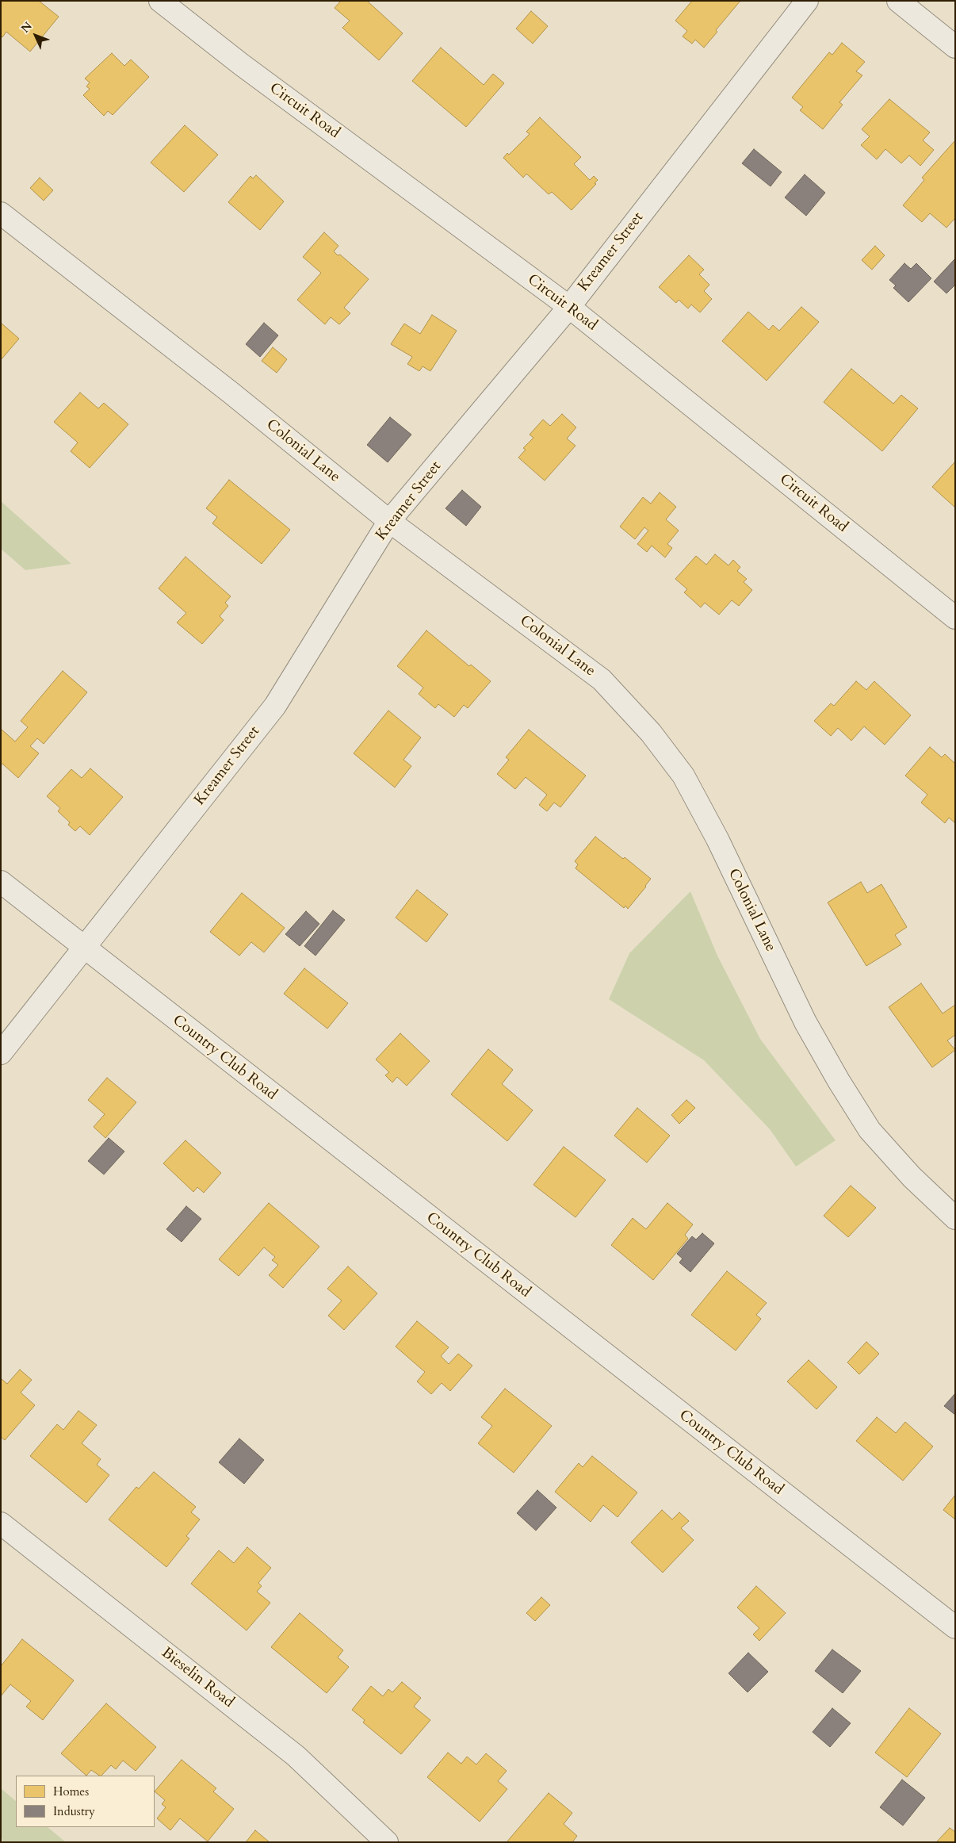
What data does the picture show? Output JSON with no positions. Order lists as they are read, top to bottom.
{
  "streets": {
    "street": [
      "Circuit Road",
      "Kreamer Street",
      "Colonial Lane",
      "Country Club Road",
      "Bieselin Road"
    ]
  },
  "crossings": [
    ["Circuit Road", "Kreamer Street"],
    ["Kreamer Street", "Colonial Lane"],
    ["Kreamer Street", "Country Club Road"]
  ],
  "legend": ["Homes", "Industry"],
  "north": "top left"
}
